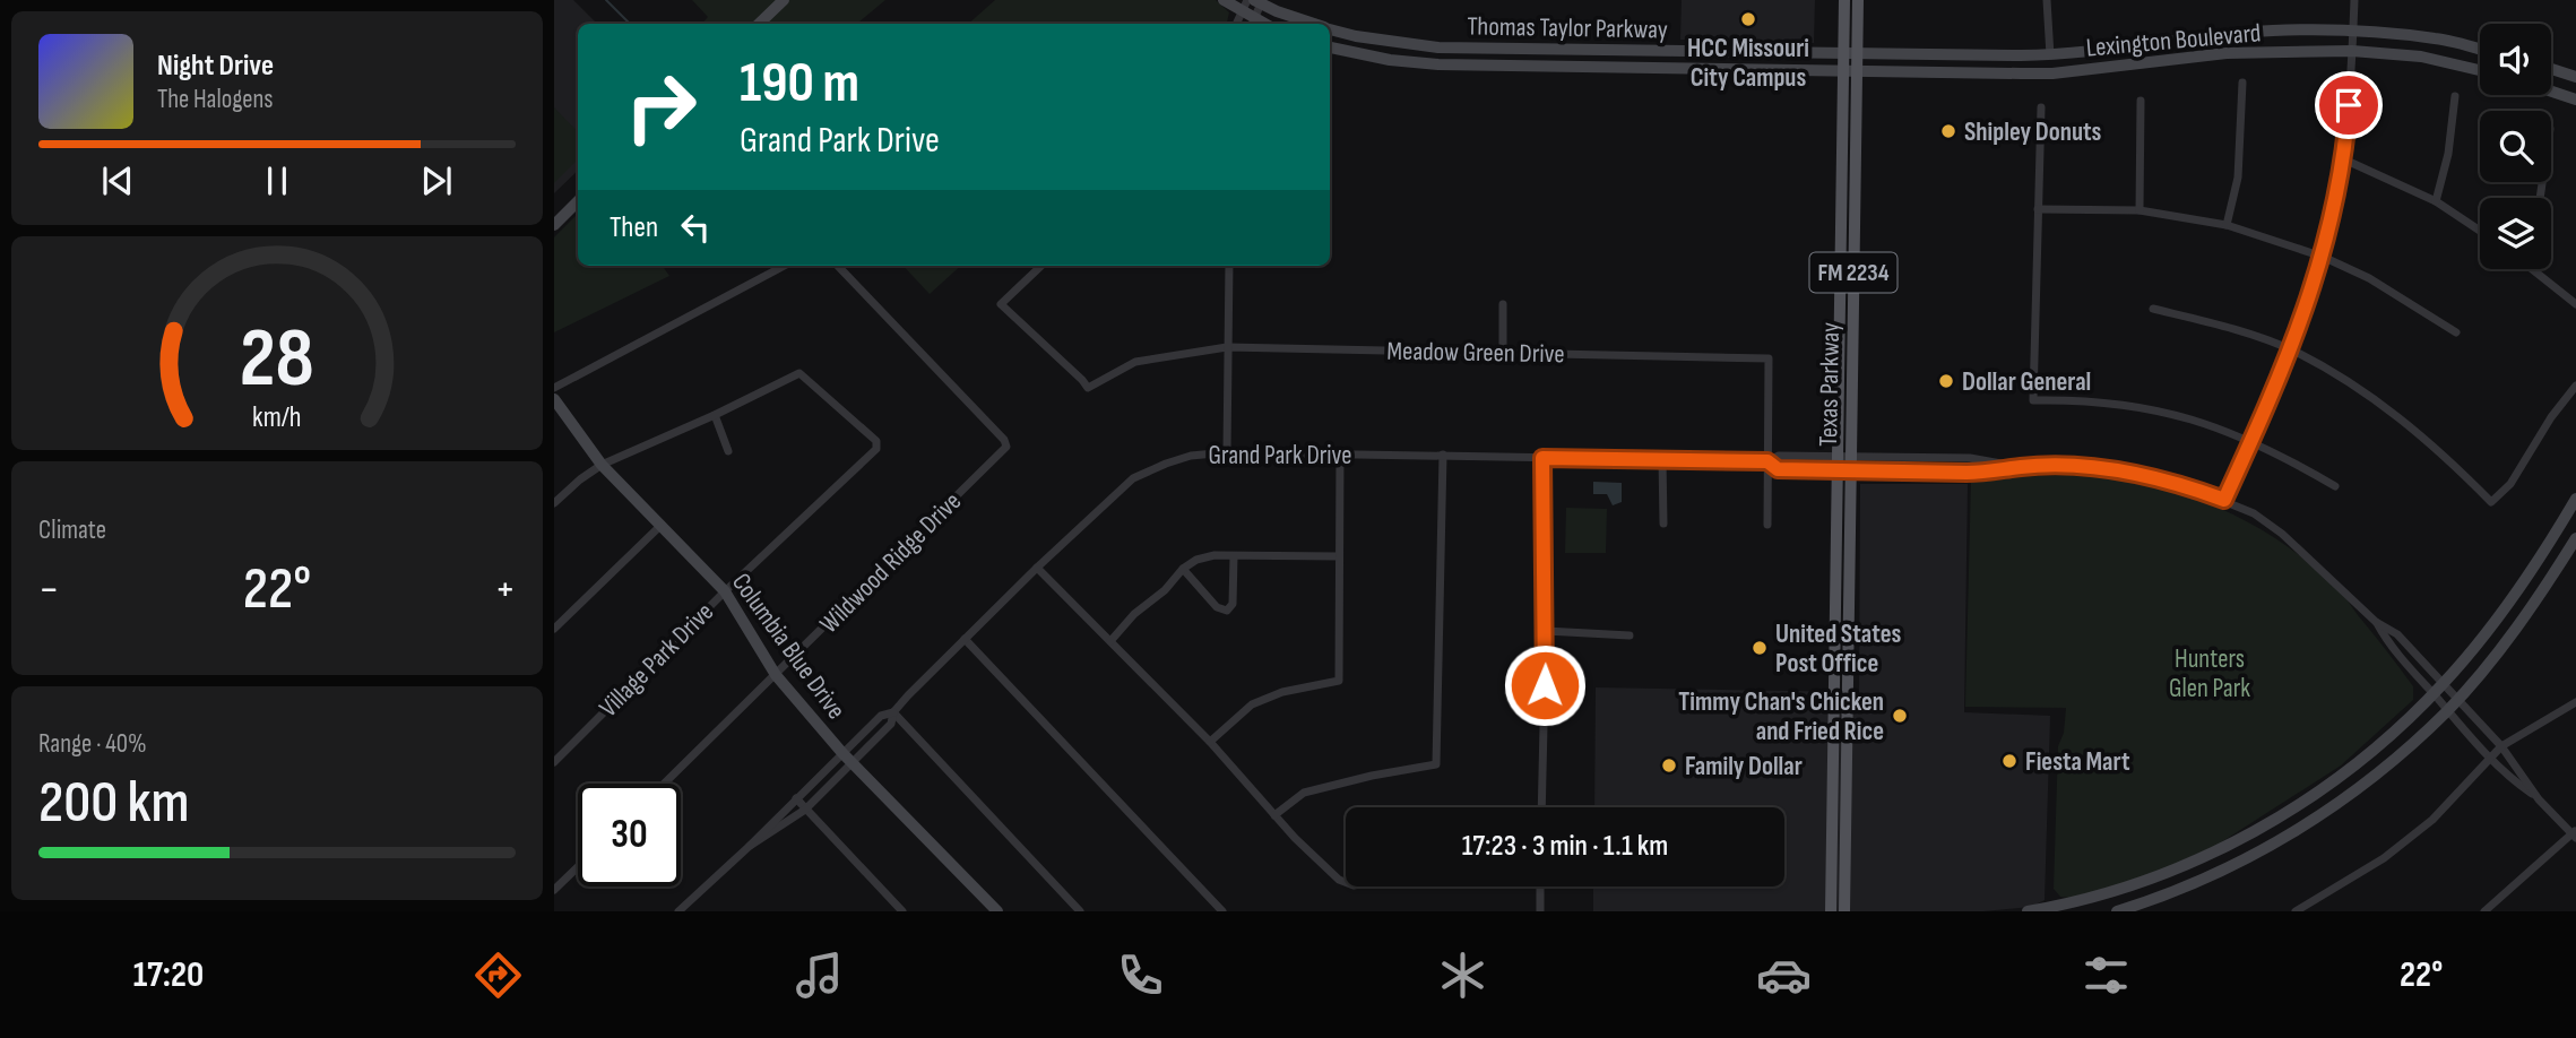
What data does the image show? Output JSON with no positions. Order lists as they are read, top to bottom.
{
  "streets": {
    "main road": ["FM 2234", "Texas Parkway"],
    "street": [
      "Thomas Taylor Parkway",
      "Lexington Boulevard",
      "Meadow Green Drive",
      "Grand Park Drive",
      "Wildwood Ridge Drive",
      "Columbia Blue Drive",
      "Village Park Drive"
    ]
  },
  "crossings": [
    ["Thomas Taylor Parkway", "Lexington Boulevard"],
    ["Thomas Taylor Parkway", "Texas Parkway"],
    ["Lexington Boulevard", "Texas Parkway"],
    ["Meadow Green Drive", "Grand Park Drive"],
    ["Texas Parkway", "Grand Park Drive"],
    ["Grand Park Drive", "Columbia Blue Drive"],
    ["Wildwood Ridge Drive", "Columbia Blue Drive"],
    ["Columbia Blue Drive", "Village Park Drive"]
  ],
  "parks": ["Hunters Glen Park"],
  "places": [
    "HCC Missouri City Campus",
    "Shipley Donuts",
    "Dollar General",
    "United States Post Office",
    "Timmy Chan's Chicken and Fried Rice",
    "Fiesta Mart",
    "Family Dollar"
  ],
  "page": {
    "turn": ["190 m", "Grand Park Drive"],
    "song": ["Night Drive", "The Halogens"],
    "then": "Then",
    "tile": [
      "Climate",
      ["Range · 40%", "200 km"]
    ],
    "heat": ["−", "22°", "+"],
    "limit": "30",
    "trip": "17:23 · 3 min · 1.1 km",
    "tabs": ["17:20", "22°"],
    "gauge": ["28", "km/h"]
  }
}
